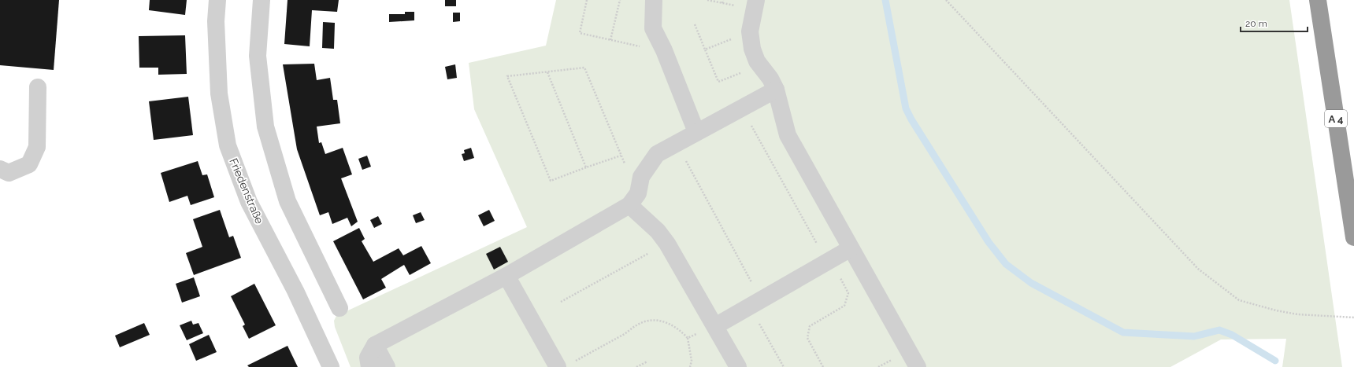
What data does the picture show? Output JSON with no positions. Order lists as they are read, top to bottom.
{
  "streets": {
    "highway": ["A 4"],
    "street": ["Friedenstraße"]
  },
  "scale_bar": "20 m"
}
